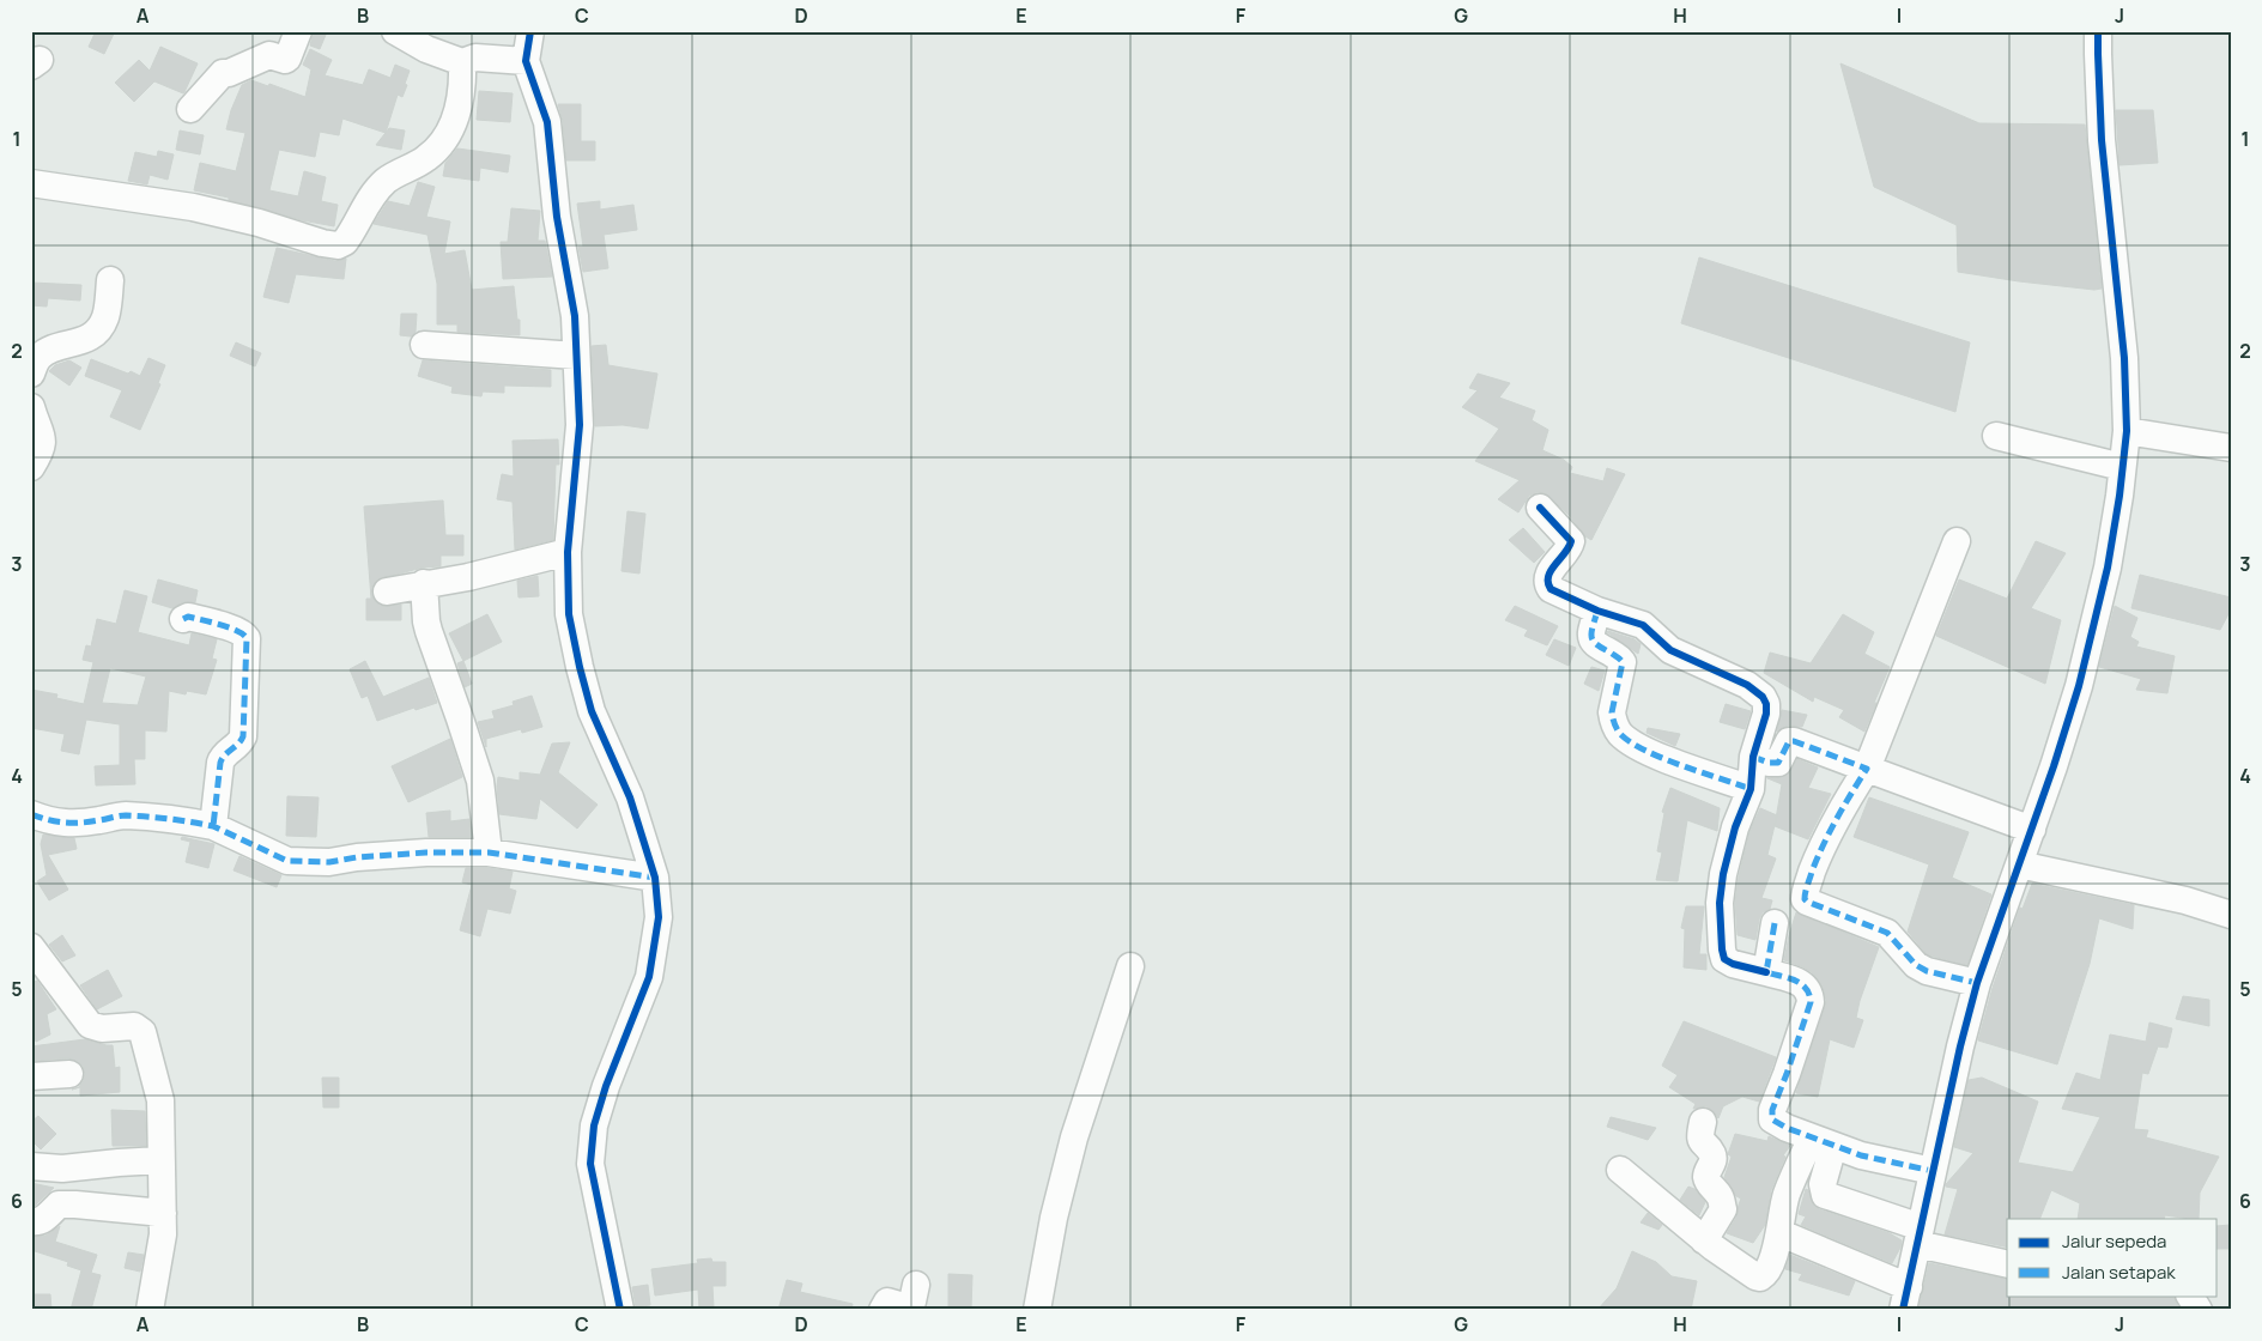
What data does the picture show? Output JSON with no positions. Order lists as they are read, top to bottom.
{
  "legend": ["Jalur sepeda", "Jalan setapak"],
  "grid": {
    "columns": [
      "A",
      "B",
      "C",
      "D",
      "E",
      "F",
      "G",
      "H",
      "I",
      "J"
    ],
    "rows": [
      "1",
      "2",
      "3",
      "4",
      "5",
      "6"
    ]
  }
}
